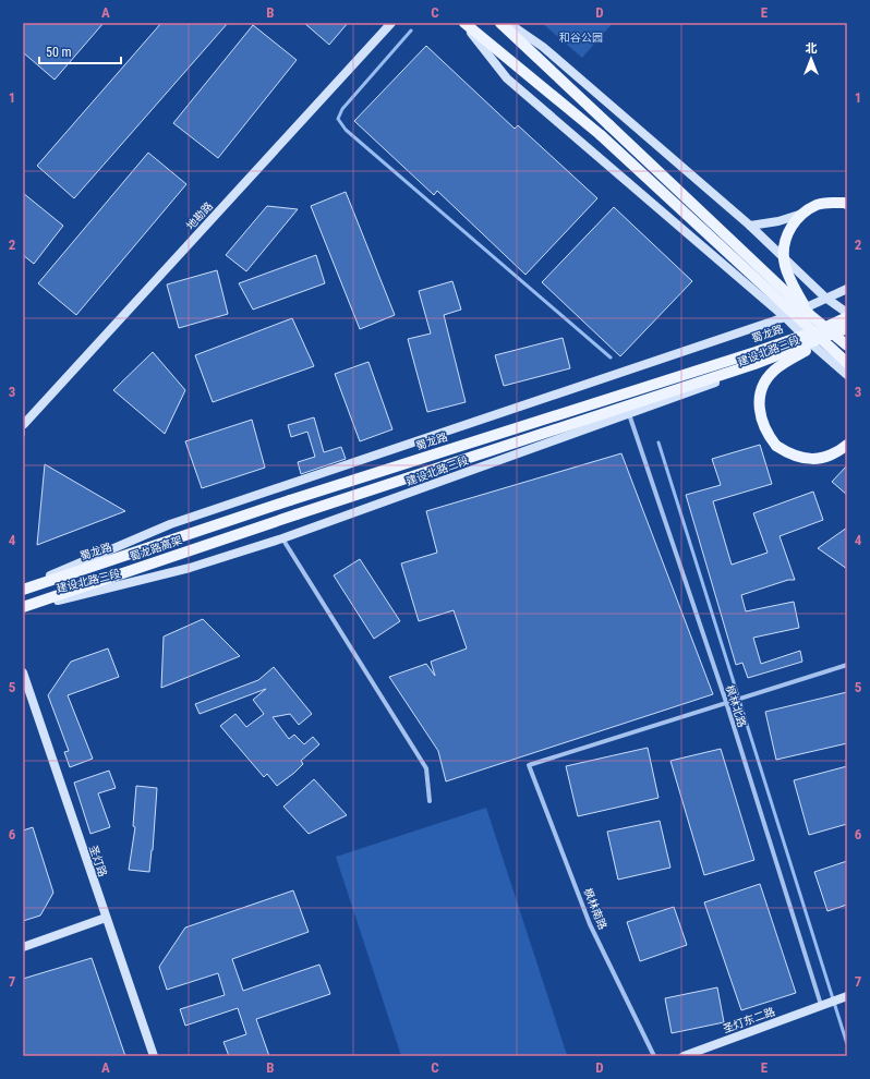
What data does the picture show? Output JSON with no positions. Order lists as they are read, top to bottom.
{
  "streets": {
    "main road": [
      "地勘路",
      "蜀龙路",
      "建设北路三段",
      "蜀龙路高架",
      "圣灯路",
      "圣灯东二路"
    ],
    "street": ["枫林北路", "枫林南路"]
  },
  "crossings": [
    ["蜀龙路", "建设北路三段"],
    ["建设北路三段", "蜀龙路高架"],
    ["建设北路三段", "枫林北路"],
    ["枫林北路", "枫林南路"],
    ["枫林北路", "圣灯东二路"]
  ],
  "parks": ["和谷公园"],
  "scale_bar": "50 m",
  "north": "top",
  "grid": {
    "columns": [
      "A",
      "B",
      "C",
      "D",
      "E"
    ],
    "rows": [
      "1",
      "2",
      "3",
      "4",
      "5",
      "6",
      "7"
    ]
  }
}
